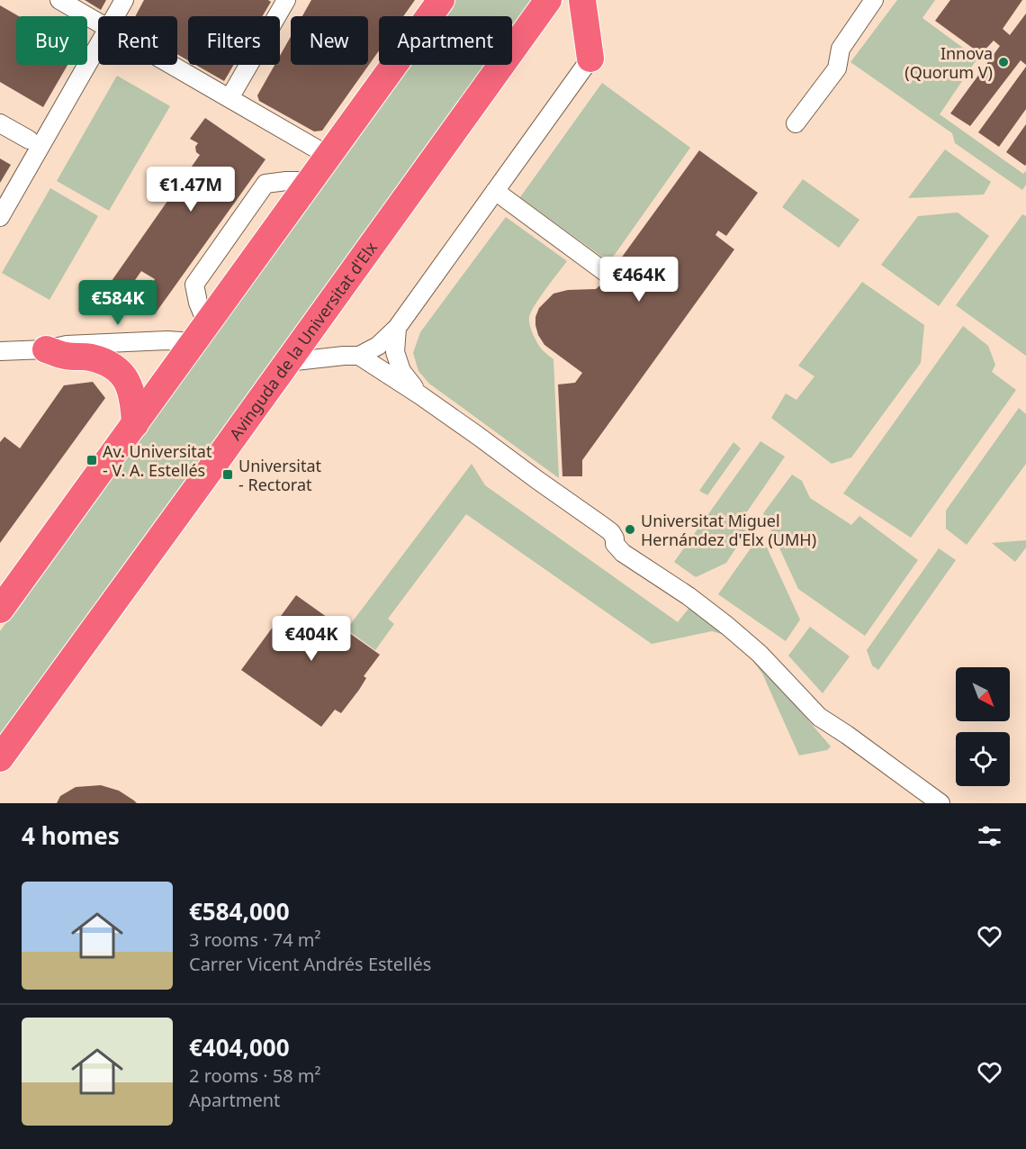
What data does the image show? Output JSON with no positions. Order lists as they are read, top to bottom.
{
  "streets": {
    "highway": ["Avinguda de la Universitat d'Elx"]
  },
  "places": {
    "other": ["Innova (Quorum V)", "Universitat Miguel Hernández d'Elx (UMH)"],
    "transit": ["Av. Universitat - V. A. Estellés", "Universitat - Rectorat"]
  },
  "north": "bottom right",
  "page": {
    "chip": [
      "Buy",
      "Rent",
      "Filters",
      "New",
      "Apartment"
    ],
    "price": [
      "€1.47M",
      "€464K",
      "€584K",
      "€404K"
    ],
    "heading": "4 homes",
    "list": [
      {
        "name": "€584,000",
        "note": "3 rooms · 74 m² · Carrer Vicent Andrés Estellés"
      },
      {
        "name": "€404,000",
        "note": "2 rooms · 58 m² · Apartment"
      }
    ]
  }
}
